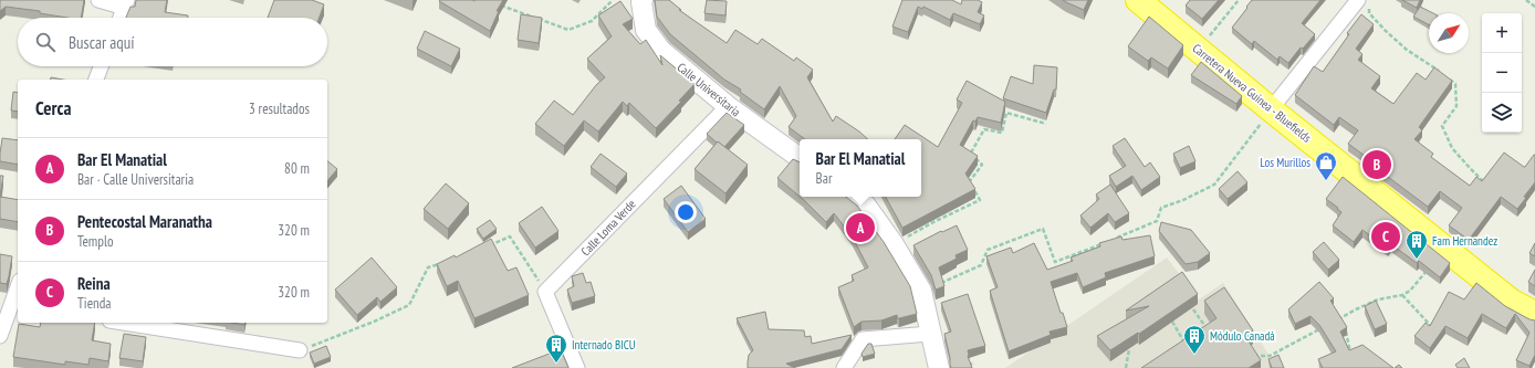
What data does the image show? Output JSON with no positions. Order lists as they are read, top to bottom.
{
  "streets": {
    "highway": ["Carretera Nueva Guinea - Bluefields"],
    "street": ["Calle Universitaria", "Calle Loma Verde"]
  },
  "crossings": [
    ["Calle Universitaria", "Calle Loma Verde"]
  ],
  "places": {
    "shop": ["Los Murillos"],
    "building": ["Fam Hernandez", "Módulo Canadá", "Internado BICU"]
  },
  "north": "top right",
  "page": {
    "map_buttons": ["+", "−"],
    "search": "Buscar aquí",
    "heading": ["Cerca", "3 resultados"],
    "list": [
      {
        "mark": "A",
        "name": "Bar El Manatial",
        "note": "Bar · Calle Universitaria",
        "value": "80 m"
      },
      {
        "mark": "B",
        "name": "Pentecostal Maranatha",
        "note": "Templo",
        "value": "320 m"
      },
      {
        "mark": "C",
        "name": "Reina",
        "note": "Tienda",
        "value": "320 m"
      }
    ],
    "popup": ["Bar El Manatial", "Bar"],
    "pins": ["B", "A", "C"]
  }
}
